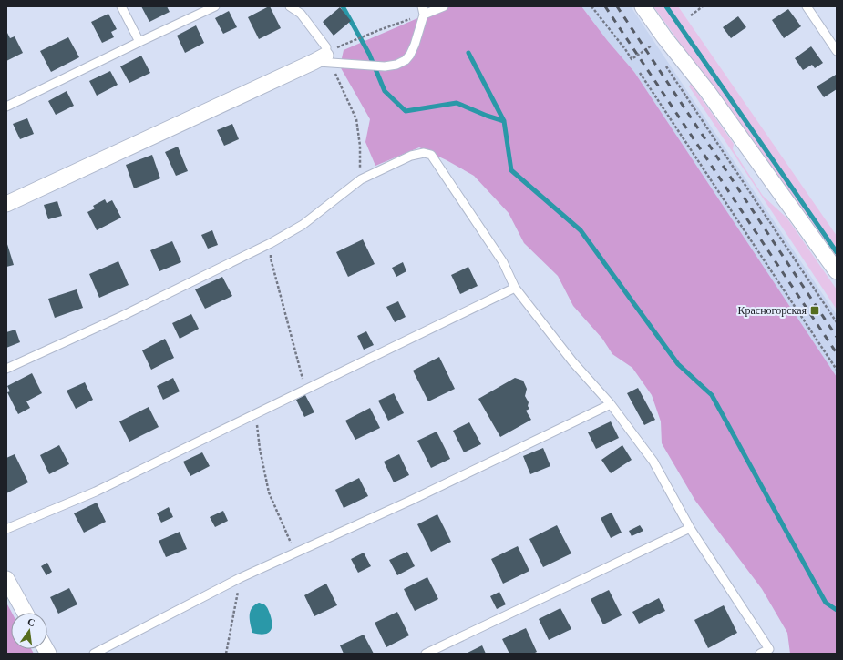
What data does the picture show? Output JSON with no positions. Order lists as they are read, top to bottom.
{
  "places": {
    "transit": ["Красногорская"]
  },
  "north": "top"
}
